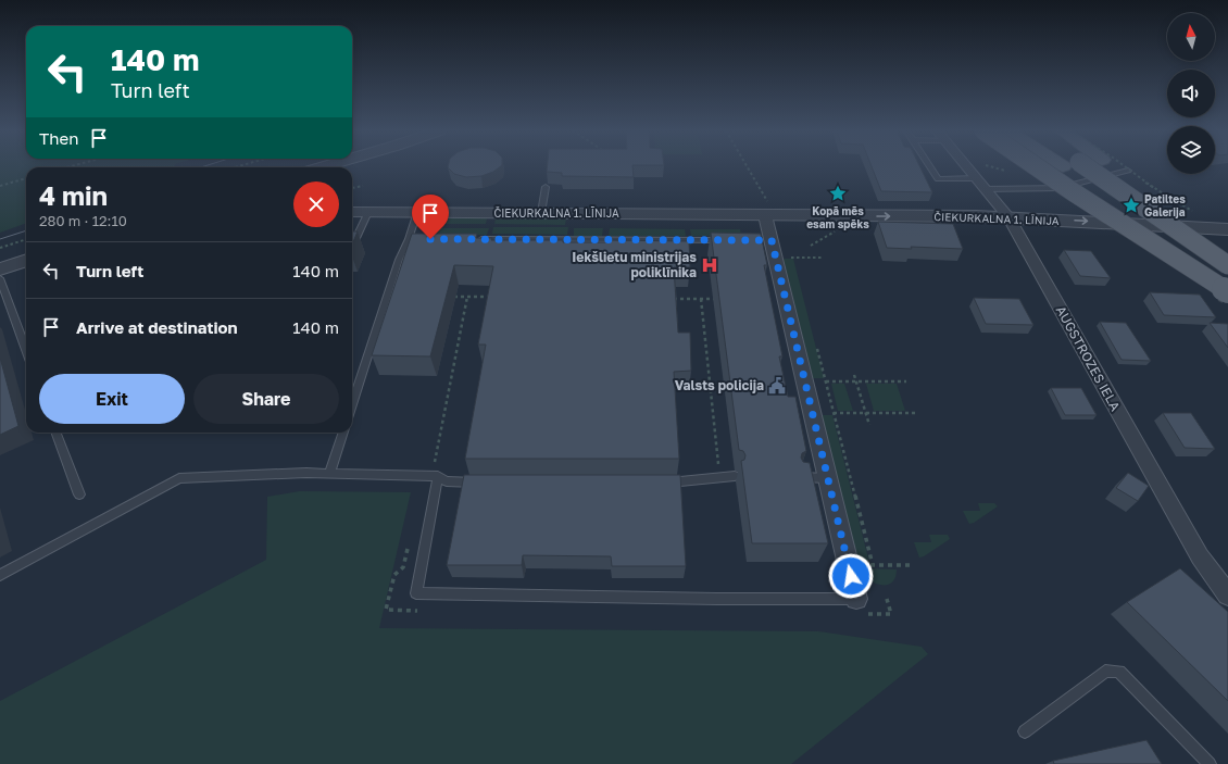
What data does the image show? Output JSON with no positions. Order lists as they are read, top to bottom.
{
  "streets": {
    "street": ["ČIEKURKALNA 1. LĪNIJA", "AUGSTROZES IELA"]
  },
  "crossings": [
    ["ČIEKURKALNA 1. LĪNIJA", "AUGSTROZES IELA"]
  ],
  "one_way": ["ČIEKURKALNA 1. LĪNIJA"],
  "places": {
    "place": ["Kopā mēs esam spēks", "Patiltes Galerija"],
    "hospital": ["Iekšlietu ministrijas poliklīnika"],
    "public building": ["Valsts policija"]
  },
  "north": "top",
  "page": {
    "turn": ["140 m", "Turn left"],
    "then": "Then",
    "heading": ["4 min", "280 m · 12:10"],
    "list": [
      {
        "name": "Turn left",
        "value": "140 m"
      },
      {
        "name": "Arrive at destination",
        "value": "140 m"
      }
    ],
    "buttons": ["Exit", "Share"]
  }
}
